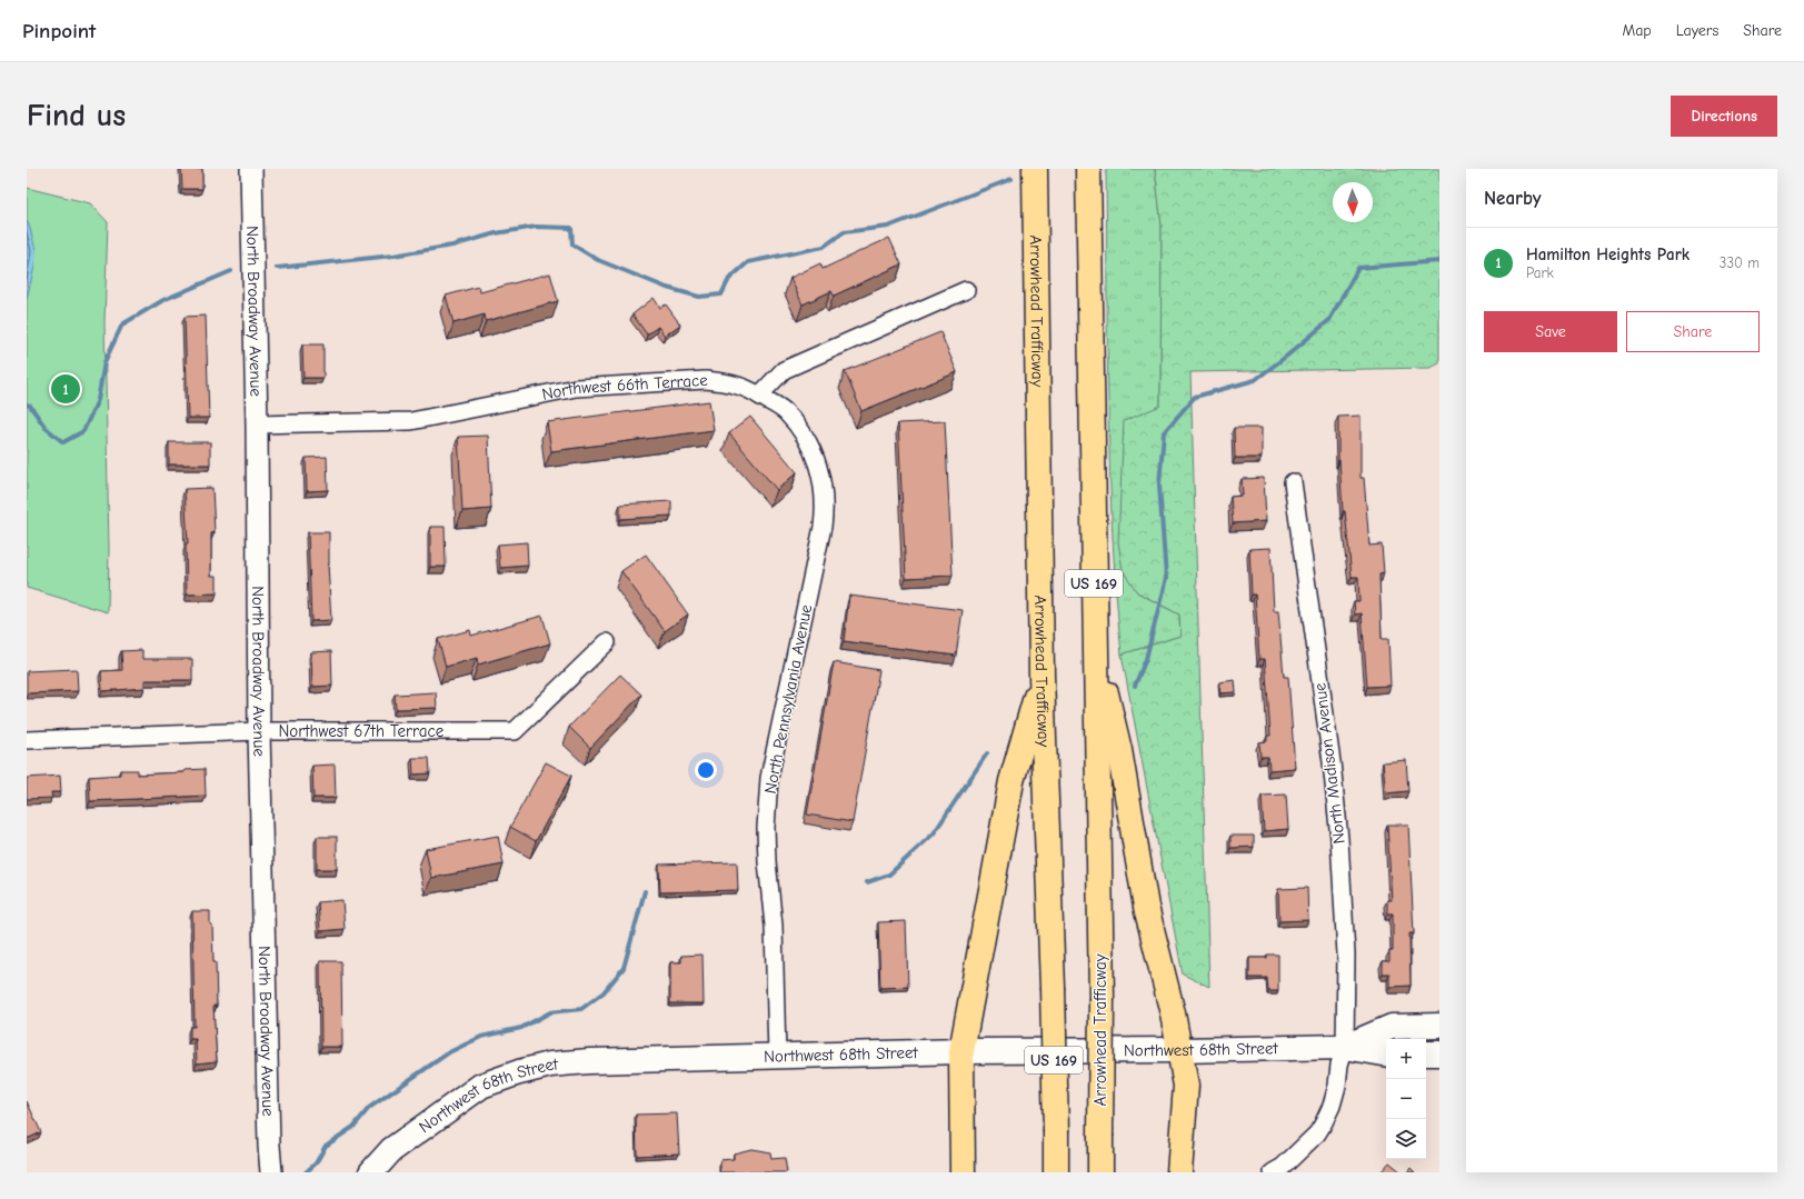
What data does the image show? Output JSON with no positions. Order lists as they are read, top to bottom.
{
  "streets": {
    "highway": ["Arrowhead Trafficway", "US 169"],
    "main road": ["Northwest 68th Street"],
    "street": [
      "North Broadway Avenue",
      "Northwest 66th Terrace",
      "North Pennsylvania Avenue",
      "Northwest 67th Terrace",
      "North Madison Avenue"
    ]
  },
  "crossings": [
    ["North Broadway Avenue", "Northwest 66th Terrace"],
    ["North Broadway Avenue", "Northwest 67th Terrace"],
    ["Northwest 66th Terrace", "North Pennsylvania Avenue"],
    ["North Pennsylvania Avenue", "Northwest 68th Street"],
    ["North Madison Avenue", "Northwest 68th Street"]
  ],
  "north": "bottom",
  "page": {
    "header": "Pinpoint",
    "nav": ["Map", "Layers", "Share"],
    "buttons": [
      "Directions",
      ["Save", "Share"]
    ],
    "title": "Find us",
    "heading": "Nearby",
    "list": [
      {
        "mark": "1",
        "name": "Hamilton Heights Park",
        "note": "Park",
        "value": "330 m"
      }
    ],
    "pins": "1",
    "map_buttons": ["+", "−"]
  }
}
